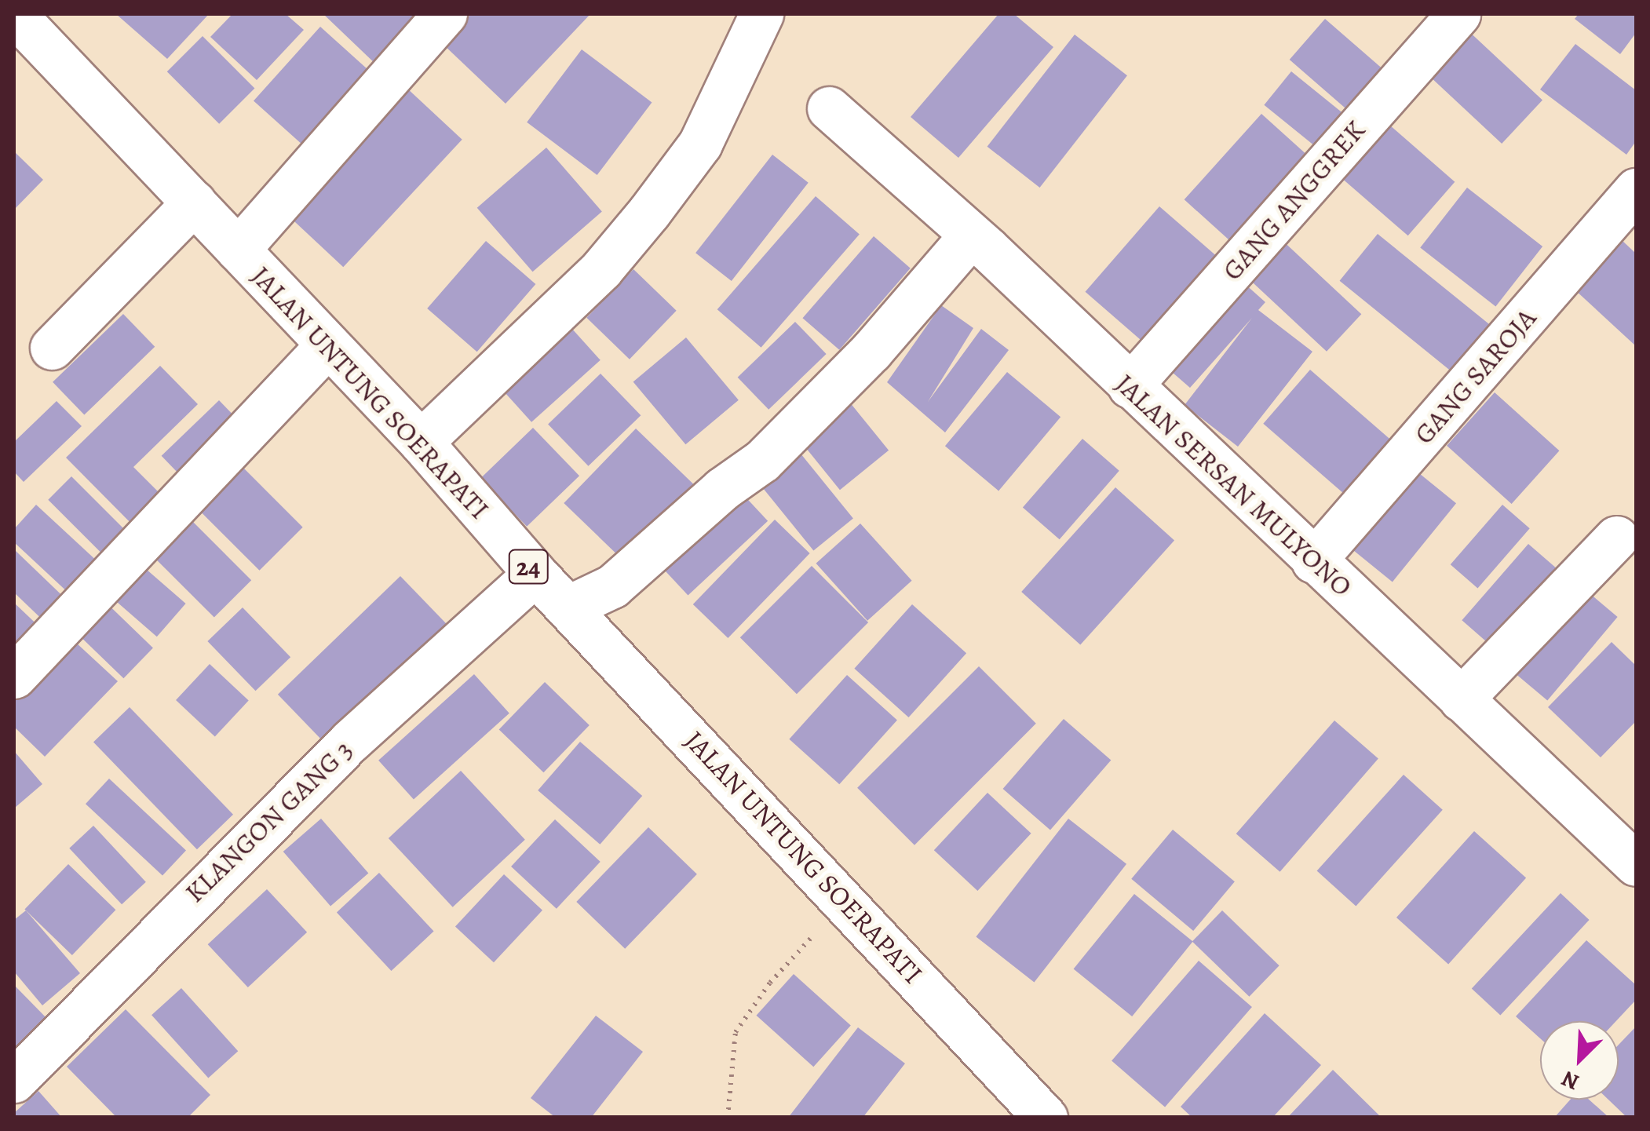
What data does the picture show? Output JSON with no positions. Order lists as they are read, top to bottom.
{
  "streets": {
    "main road": [
      "GANG ANGGREK",
      "GANG SAROJA",
      "JALAN UNTUNG SOERAPATI",
      "JALAN SERSAN MULYONO",
      "24",
      "KLANGON GANG 3"
    ]
  },
  "crossings": [
    ["GANG ANGGREK", "JALAN SERSAN MULYONO"],
    ["GANG SAROJA", "JALAN SERSAN MULYONO"],
    ["JALAN UNTUNG SOERAPATI", "KLANGON GANG 3"]
  ],
  "north": "bottom left"
}
